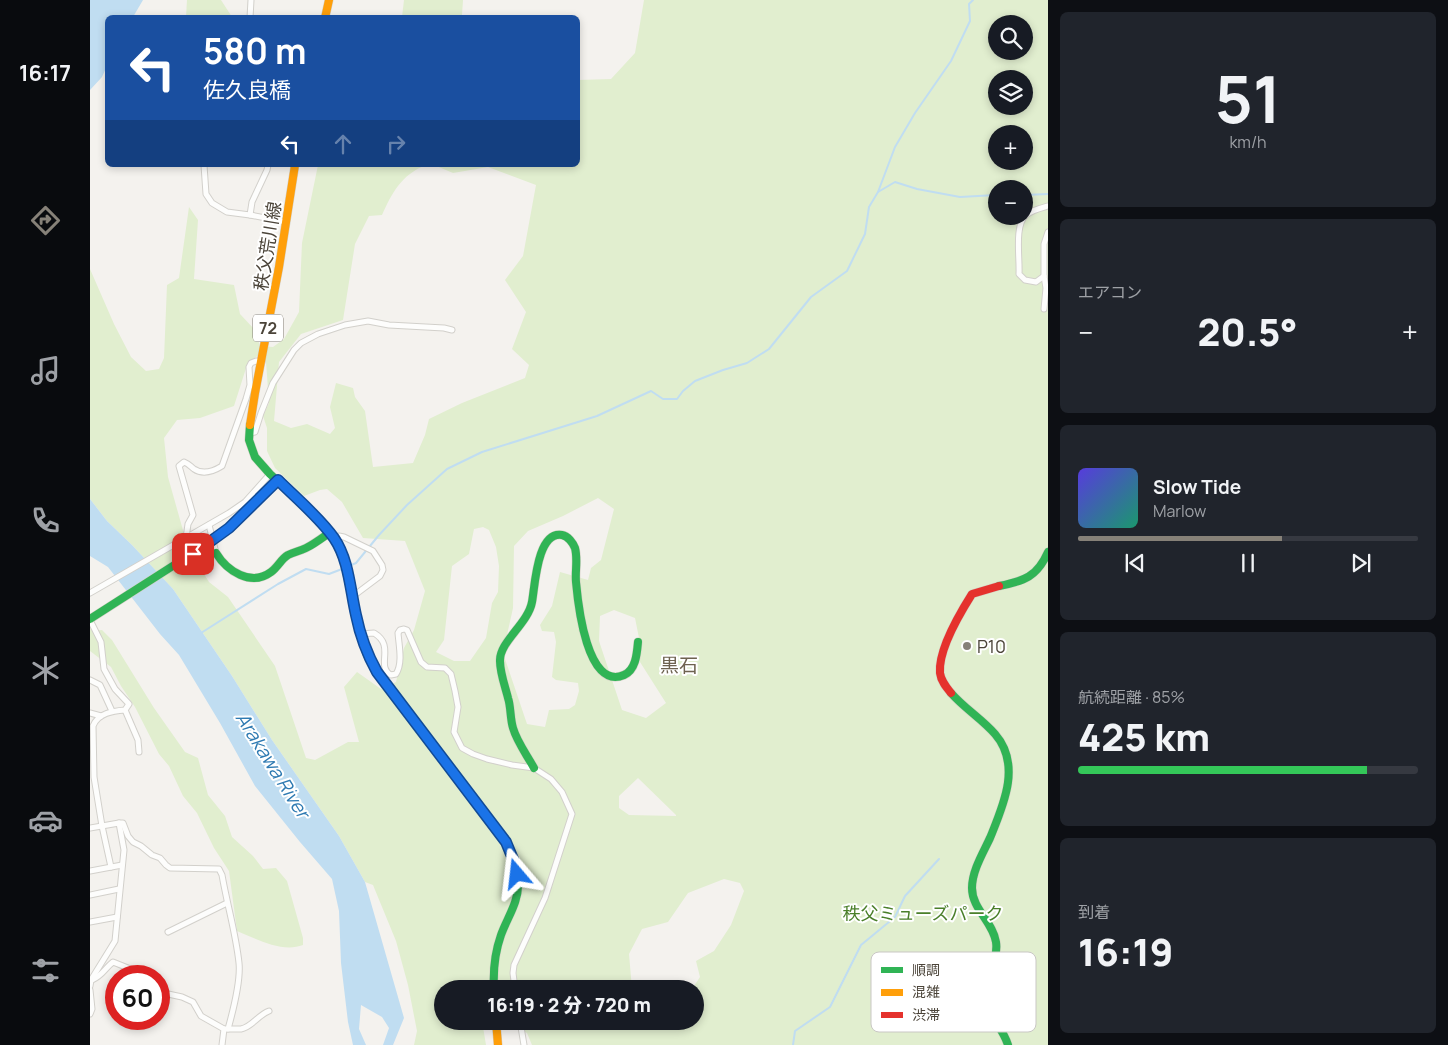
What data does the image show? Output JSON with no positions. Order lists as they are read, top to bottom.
{
  "streets": {
    "street": ["秩父荒川線", "72"]
  },
  "districts": ["黒石"],
  "water": ["Arakawa River"],
  "parks": ["秩父ミューズパーク"],
  "places": ["P10"],
  "legend": ["順調", "混雑", "渋滞"],
  "page": {
    "tabs": "16:17",
    "tile": [
      ["51", "km/h"],
      "エアコン",
      ["航続距離 · 85%", "425 km"],
      ["到着", "16:19"]
    ],
    "map_buttons": ["+", "−"],
    "turn": ["580 m", "佐久良橋"],
    "heat": ["−", "20.5°", "+"],
    "song": ["Slow Tide", "Marlow"],
    "limit": "60",
    "trip": "16:19 · 2 分 · 720 m"
  }
}
